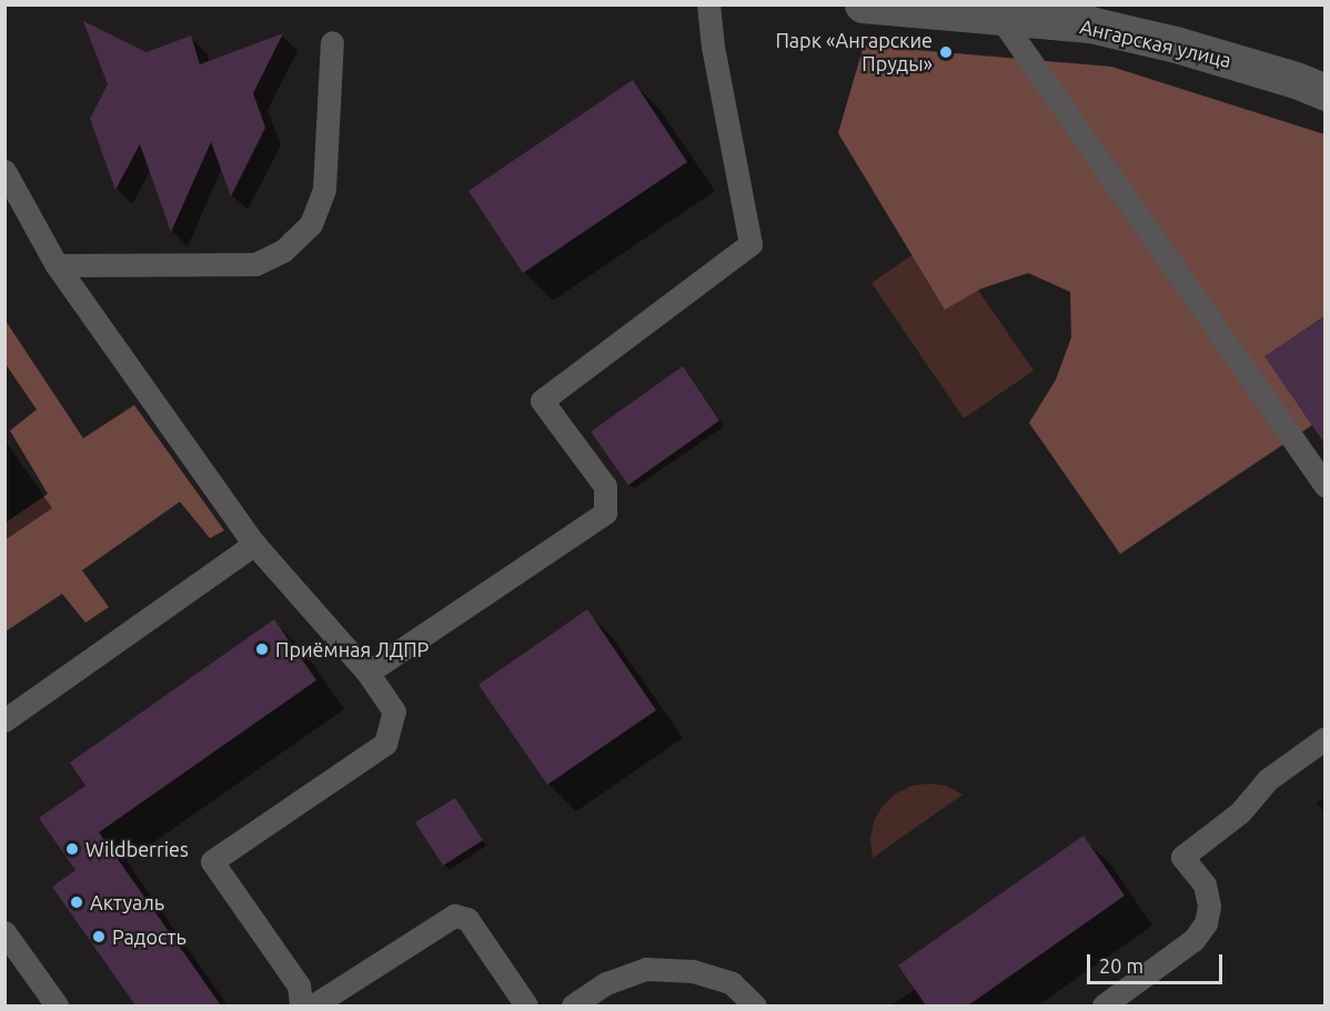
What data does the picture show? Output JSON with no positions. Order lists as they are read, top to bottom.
{
  "streets": {
    "street": ["Ангарская улица"]
  },
  "places": [
    "Парк «Ангарские Пруды»",
    "Приёмная ЛДПР",
    "Wildberries",
    "Актуаль",
    "Радость"
  ],
  "scale_bar": "20 m"
}
